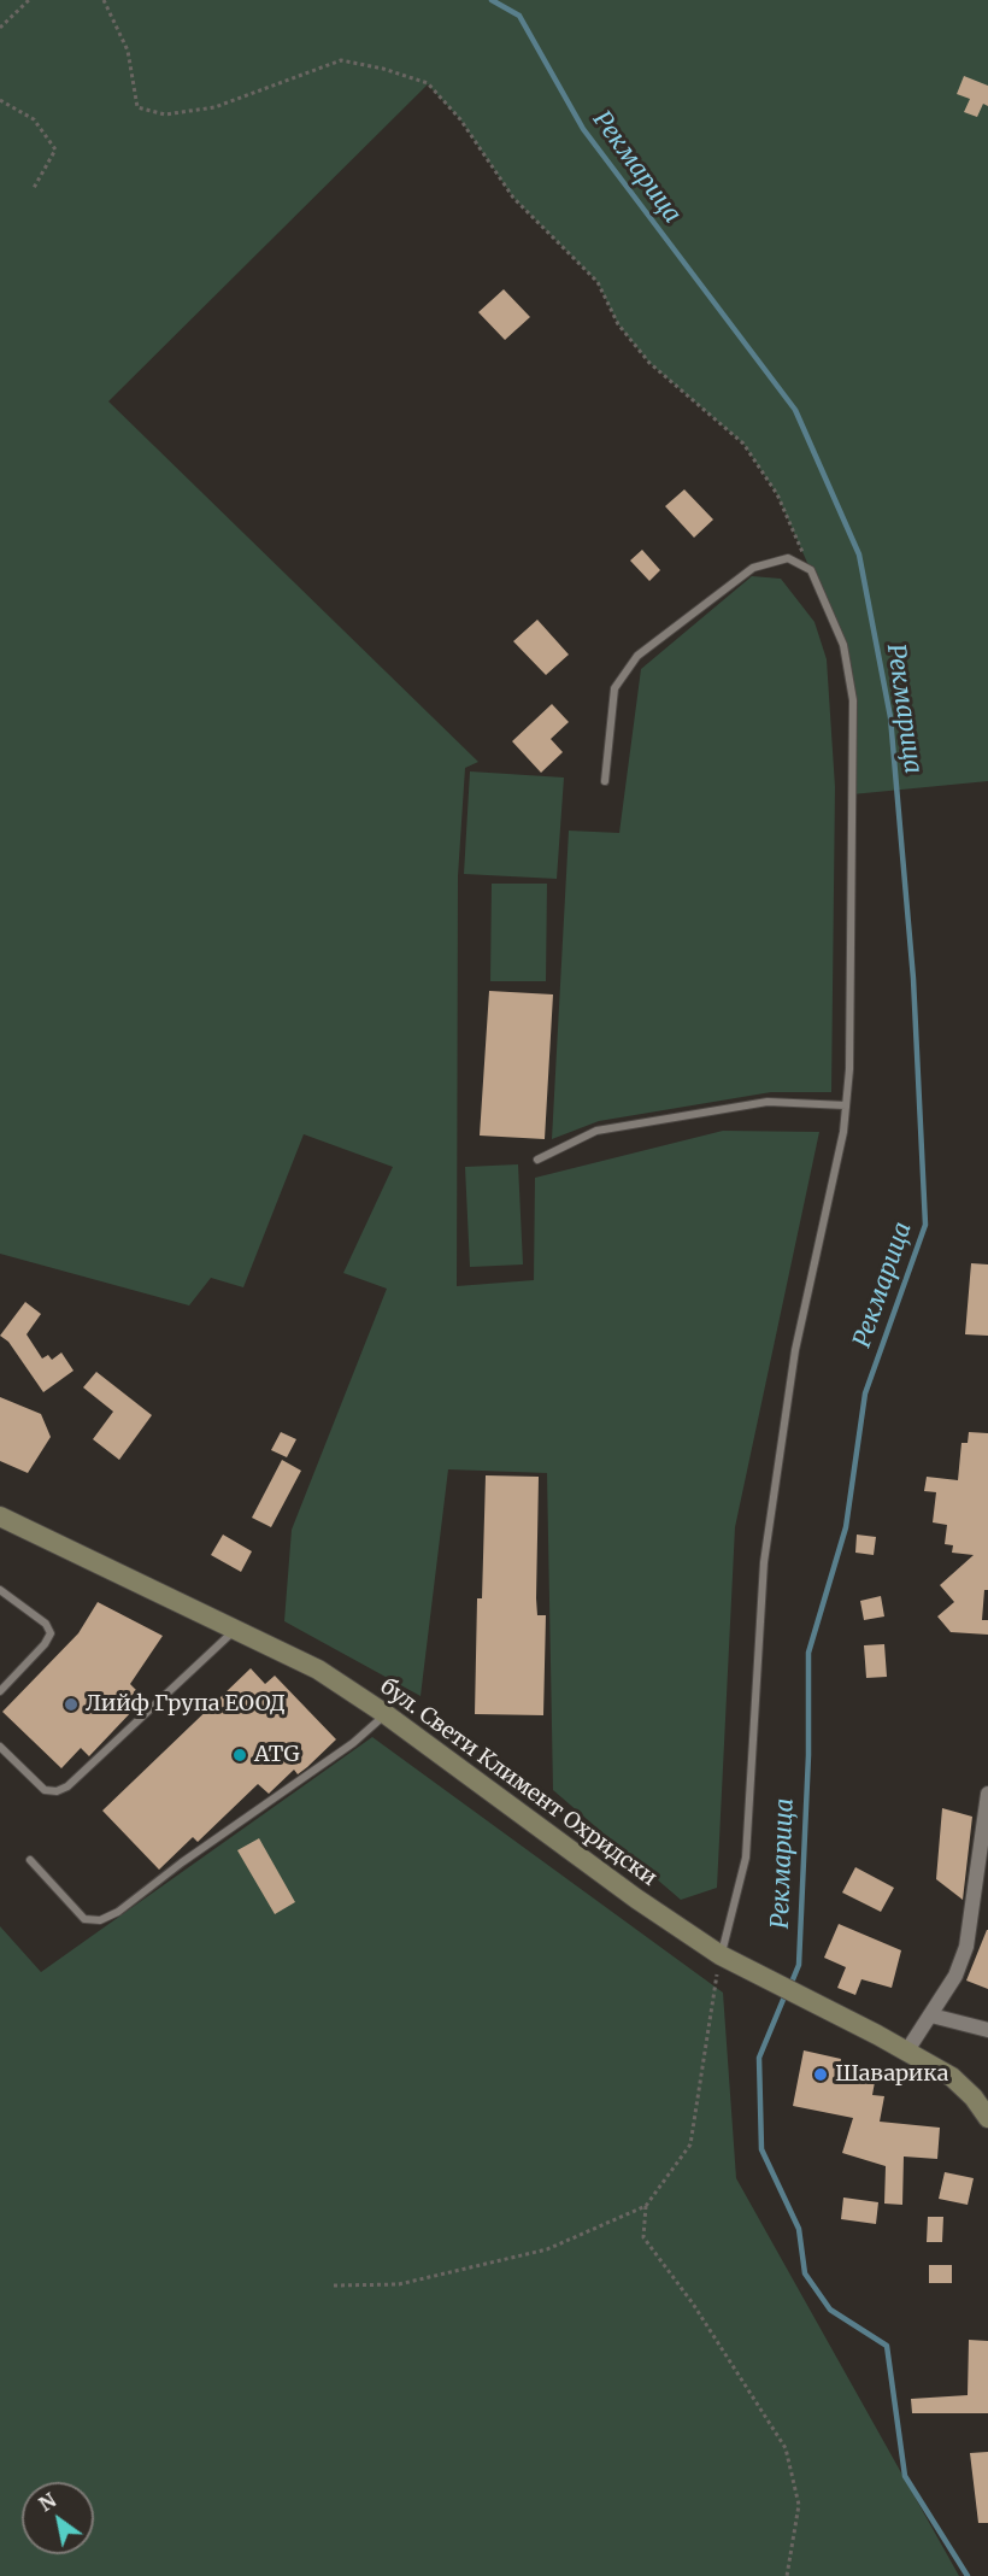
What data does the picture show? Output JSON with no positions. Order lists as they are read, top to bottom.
{
  "streets": {
    "main road": ["бул. Свети Климент Охридски"]
  },
  "water": ["Рекмарица"],
  "places": ["Лийф Група ЕООД", "ATG", "Шаварика"],
  "north": "top left"
}
